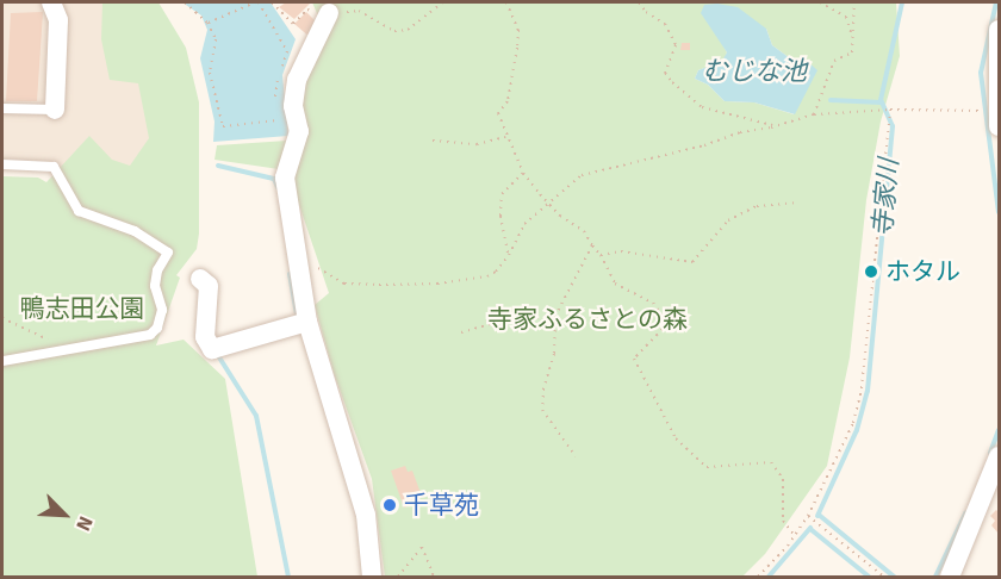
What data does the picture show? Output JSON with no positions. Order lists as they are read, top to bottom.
{
  "water": ["むじな池", "寺家川"],
  "parks": ["鴨志田公園", "寺家ふるさとの森"],
  "places": ["ホタル", "千草苑"],
  "north": "bottom right"
}
